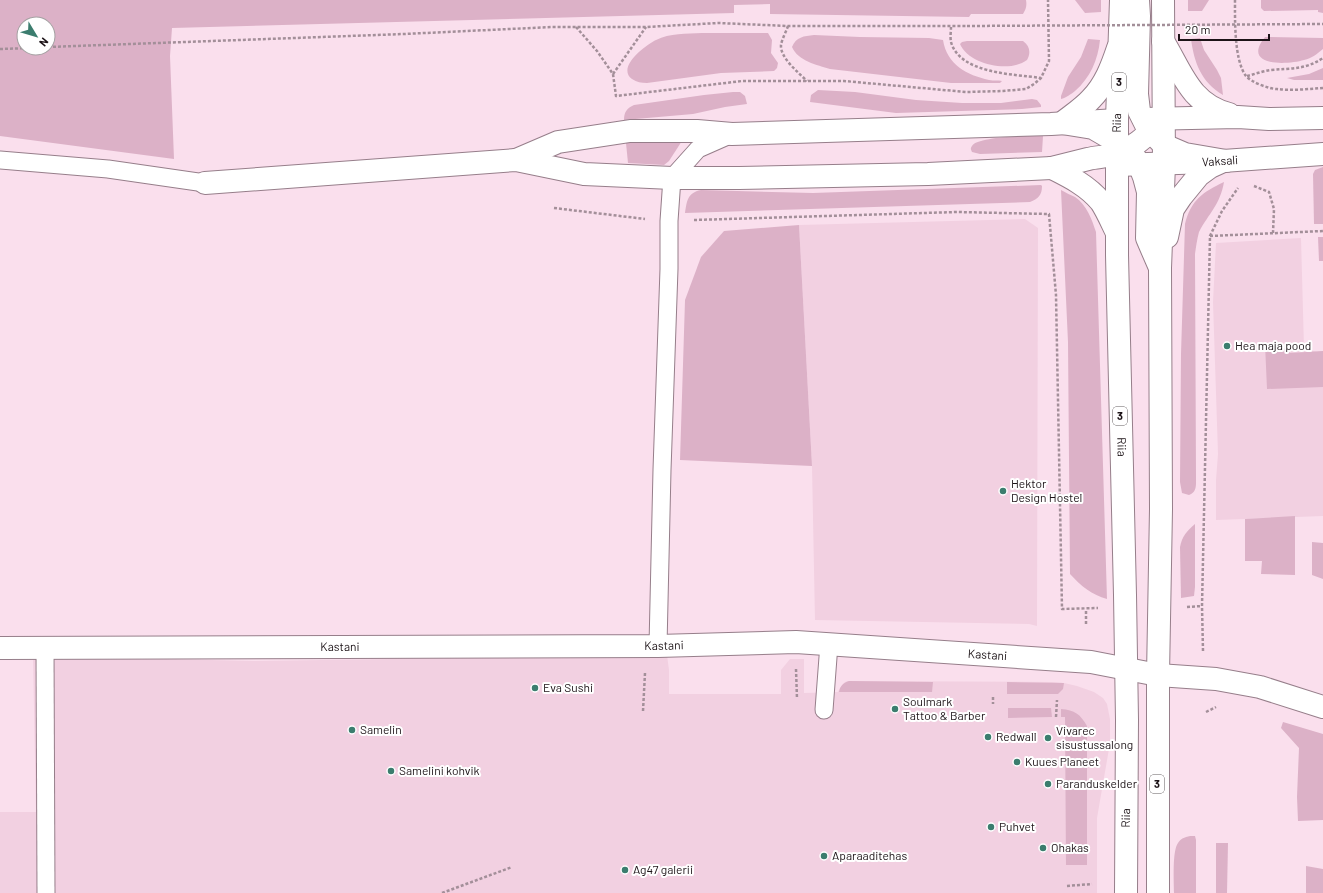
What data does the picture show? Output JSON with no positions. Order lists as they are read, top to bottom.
{
  "streets": {
    "main road": [
      "3",
      "Riia",
      "Vaksali",
      "Kastani"
    ]
  },
  "crossings": [
    ["3", "Vaksali"],
    ["3", "Kastani"],
    ["Riia", "Vaksali"],
    ["Riia", "Kastani"]
  ],
  "places": [
    "Hea maja pood",
    "Hektor Design Hostel",
    "Eva Sushi",
    "Soulmark Tattoo & Barber",
    "Samelin",
    "Redwall",
    "Vivarec sisustussalong",
    "Kuues Planeet",
    "Samelini kohvik",
    "Paranduskelder",
    "Puhvet",
    "Ohakas",
    "Aparaaditehas",
    "Ag47 galerii"
  ],
  "scale_bar": "20 m",
  "north": "bottom right"
}
